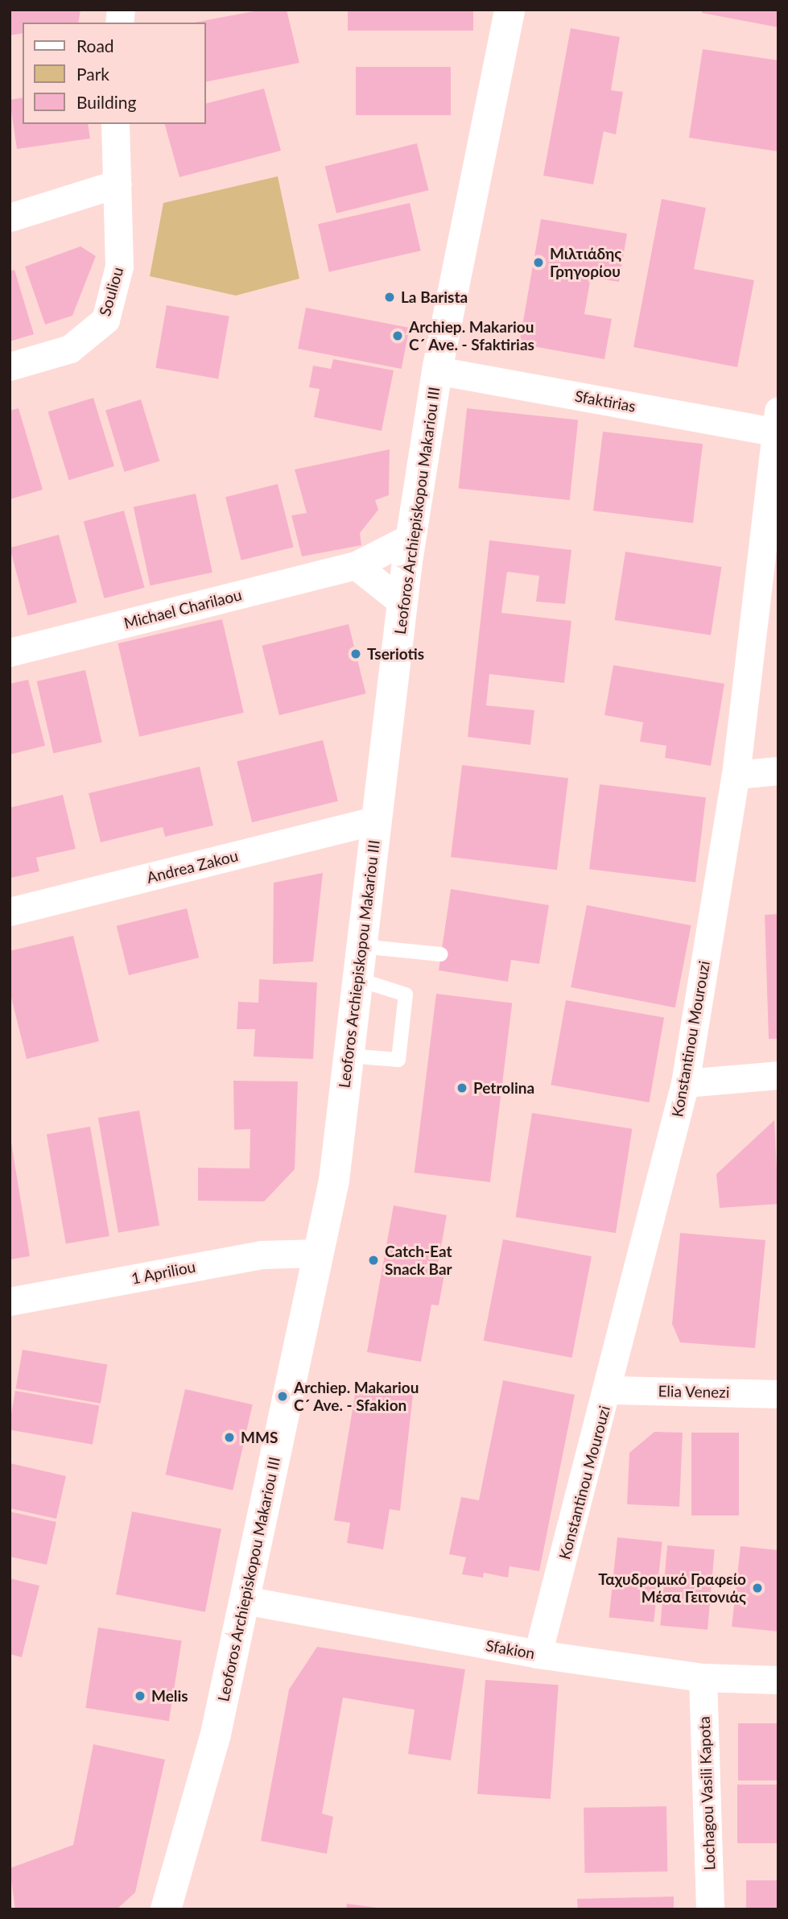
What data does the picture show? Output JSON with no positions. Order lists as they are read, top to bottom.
{
  "streets": {
    "main road": ["Leoforos Archiepiskopou Makariou III"],
    "street": [
      "Souliou",
      "Sfaktirias",
      "Michael Charilaou",
      "Andrea Zakou",
      "Konstantinou Mourouzi",
      "1 Apriliou",
      "Elia Venezi",
      "Sfakion",
      "Lochagou Vasili Kapota"
    ]
  },
  "crossings": [
    ["Sfaktirias", "Leoforos Archiepiskopou Makariou III"],
    ["Sfaktirias", "Konstantinou Mourouzi"],
    ["Leoforos Archiepiskopou Makariou III", "Michael Charilaou"],
    ["Leoforos Archiepiskopou Makariou III", "Andrea Zakou"],
    ["Leoforos Archiepiskopou Makariou III", "1 Apriliou"],
    ["Leoforos Archiepiskopou Makariou III", "Sfakion"],
    ["Konstantinou Mourouzi", "Elia Venezi"],
    ["Konstantinou Mourouzi", "Sfakion"],
    ["Sfakion", "Lochagou Vasili Kapota"]
  ],
  "places": [
    "Μιλτιάδης Γρηγορίου",
    "La Barista",
    "Archiep. Makariou C´ Ave. - Sfaktirias",
    "Tseriotis",
    "Petrolina",
    "Catch-Eat Snack Bar",
    "Archiep. Makariou C´ Ave. - Sfakion",
    "MMS",
    "Ταχυδρομικό Γραφείο Μέσα Γειτονιάς",
    "Melis"
  ],
  "legend": ["Road", "Park", "Building"]
}
